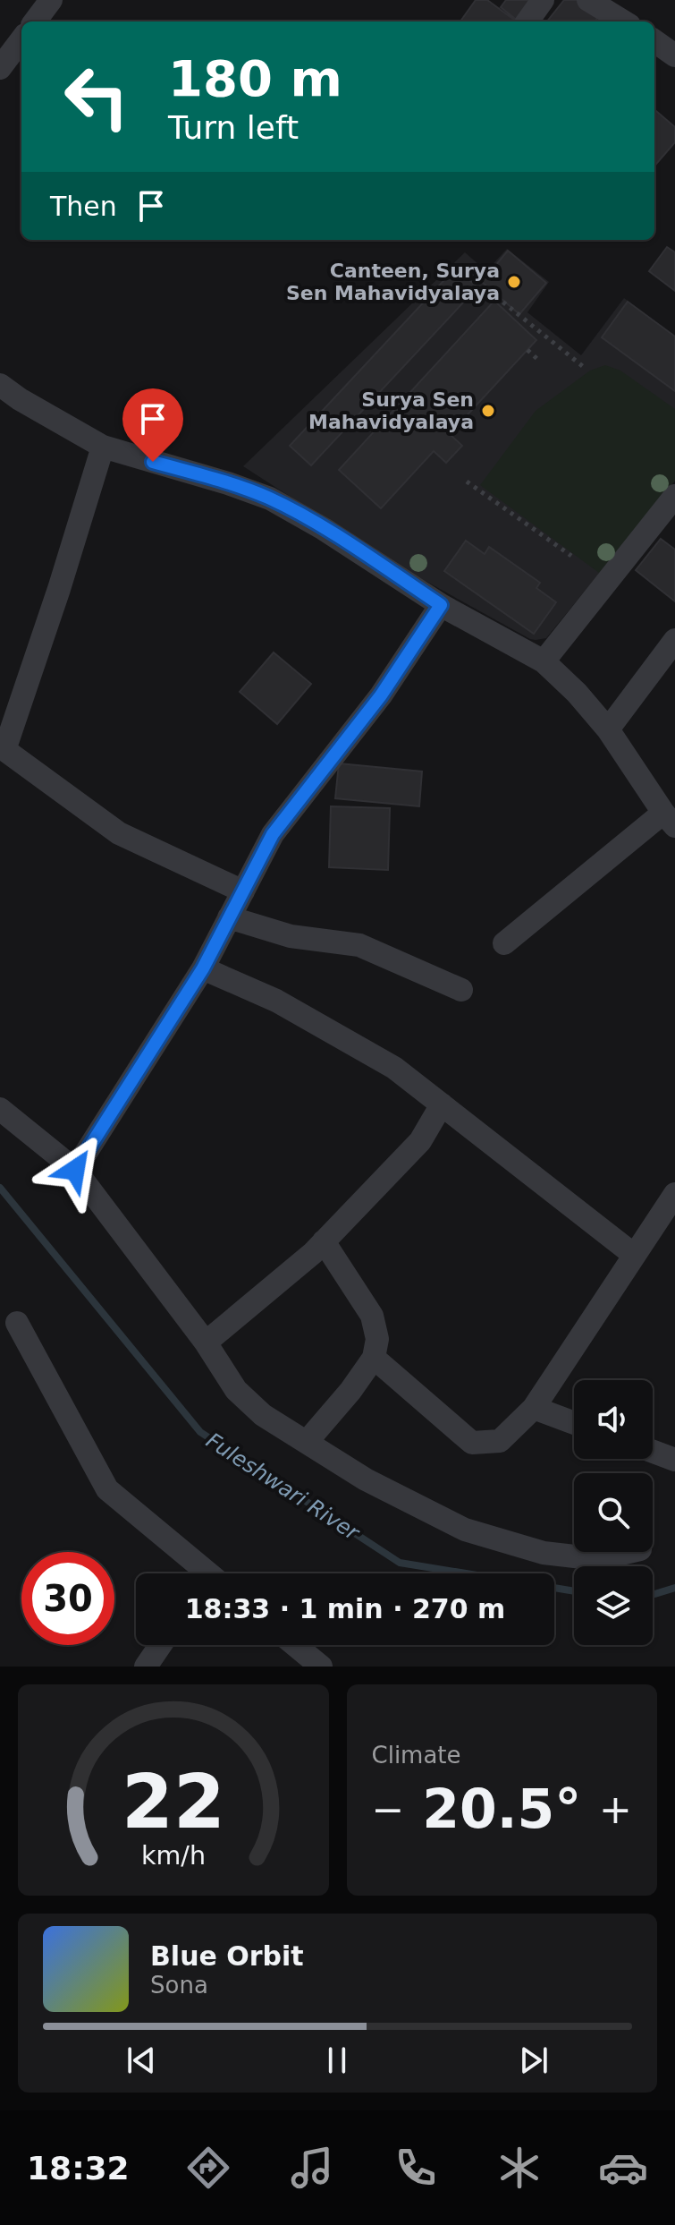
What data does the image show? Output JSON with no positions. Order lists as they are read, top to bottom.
{
  "water": ["Fuleshwari River"],
  "places": ["Canteen, Surya Sen Mahavidyalaya", "Surya Sen Mahavidyalaya"],
  "page": {
    "turn": ["180 m", "Turn left"],
    "then": "Then",
    "limit": "30",
    "trip": "18:33 · 1 min · 270 m",
    "tile": "Climate",
    "heat": ["−", "20.5°", "+"],
    "song": ["Blue Orbit", "Sona"],
    "tabs": "18:32",
    "gauge": ["22", "km/h"]
  }
}
